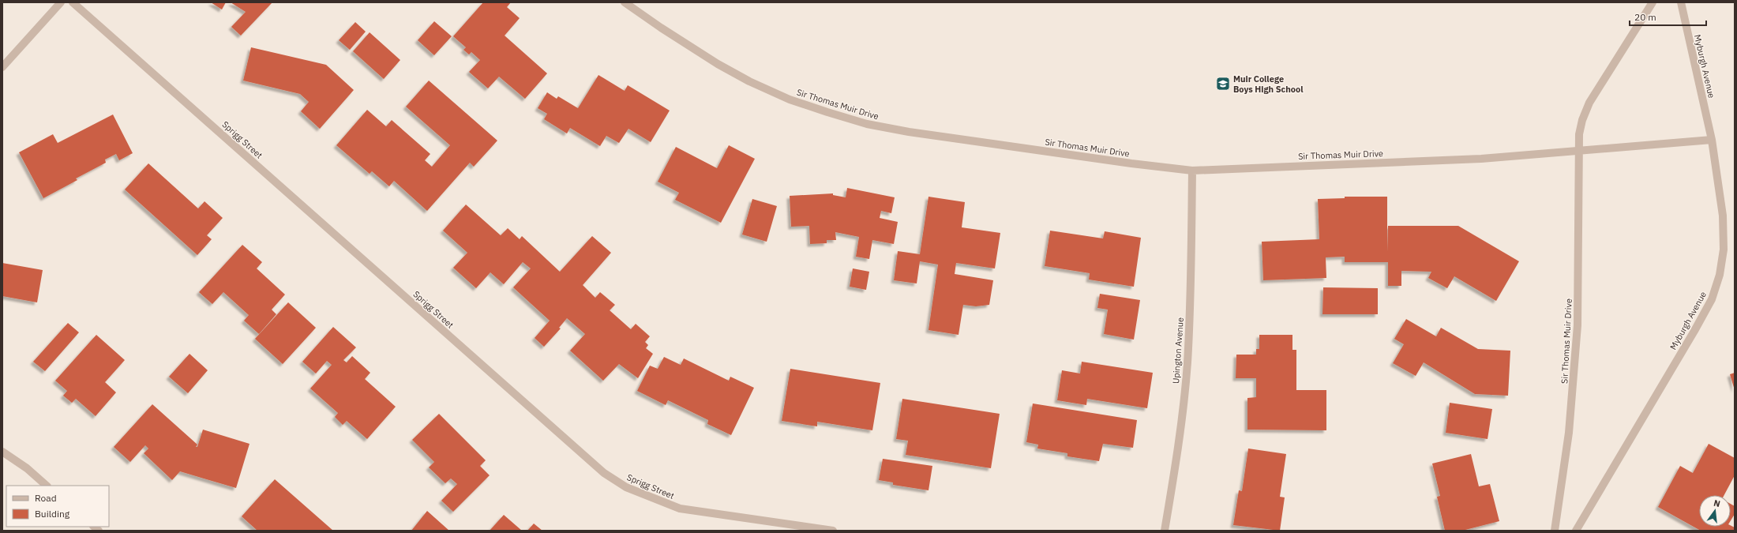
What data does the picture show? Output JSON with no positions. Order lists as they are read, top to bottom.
{
  "streets": {
    "street": [
      "Myburgh Avenue",
      "Sir Thomas Muir Drive",
      "Sprigg Street",
      "Upington Avenue"
    ]
  },
  "crossings": [
    ["Myburgh Avenue", "Sir Thomas Muir Drive"],
    ["Sir Thomas Muir Drive", "Upington Avenue"]
  ],
  "places": {
    "school or university": ["Muir College Boys High School"]
  },
  "legend": ["Road", "Building"],
  "scale_bar": "20 m",
  "north": "top"
}
